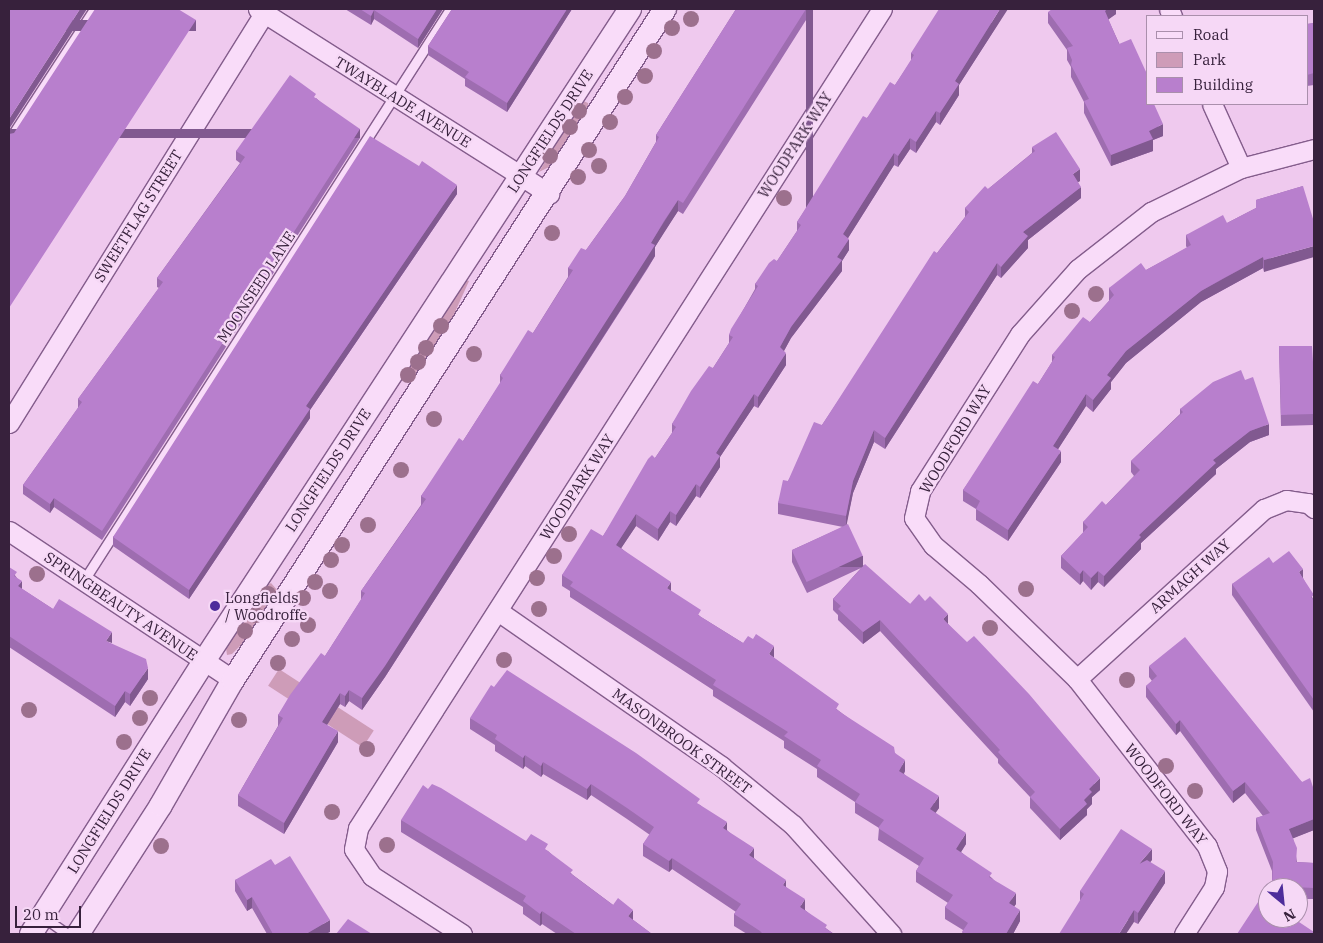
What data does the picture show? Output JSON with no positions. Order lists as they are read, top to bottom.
{
  "streets": {
    "street": [
      "TWAYBLADE AVENUE",
      "LONGFIELDS DRIVE",
      "WOODPARK WAY",
      "SWEETFLAG STREET",
      "WOODFORD WAY",
      "ARMAGH WAY",
      "SPRINGBEAUTY AVENUE",
      "MASONBROOK STREET"
    ],
    "lane": ["MOONSEED LANE"]
  },
  "crossings": [
    ["TWAYBLADE AVENUE", "LONGFIELDS DRIVE"],
    ["TWAYBLADE AVENUE", "SWEETFLAG STREET"],
    ["TWAYBLADE AVENUE", "MOONSEED LANE"],
    ["LONGFIELDS DRIVE", "SPRINGBEAUTY AVENUE"],
    ["WOODPARK WAY", "MASONBROOK STREET"],
    ["MOONSEED LANE", "SPRINGBEAUTY AVENUE"],
    ["WOODFORD WAY", "ARMAGH WAY"]
  ],
  "places": ["Longfields / Woodroffe"],
  "legend": ["Road", "Park", "Building"],
  "scale_bar": "20 m",
  "north": "bottom right"
}
